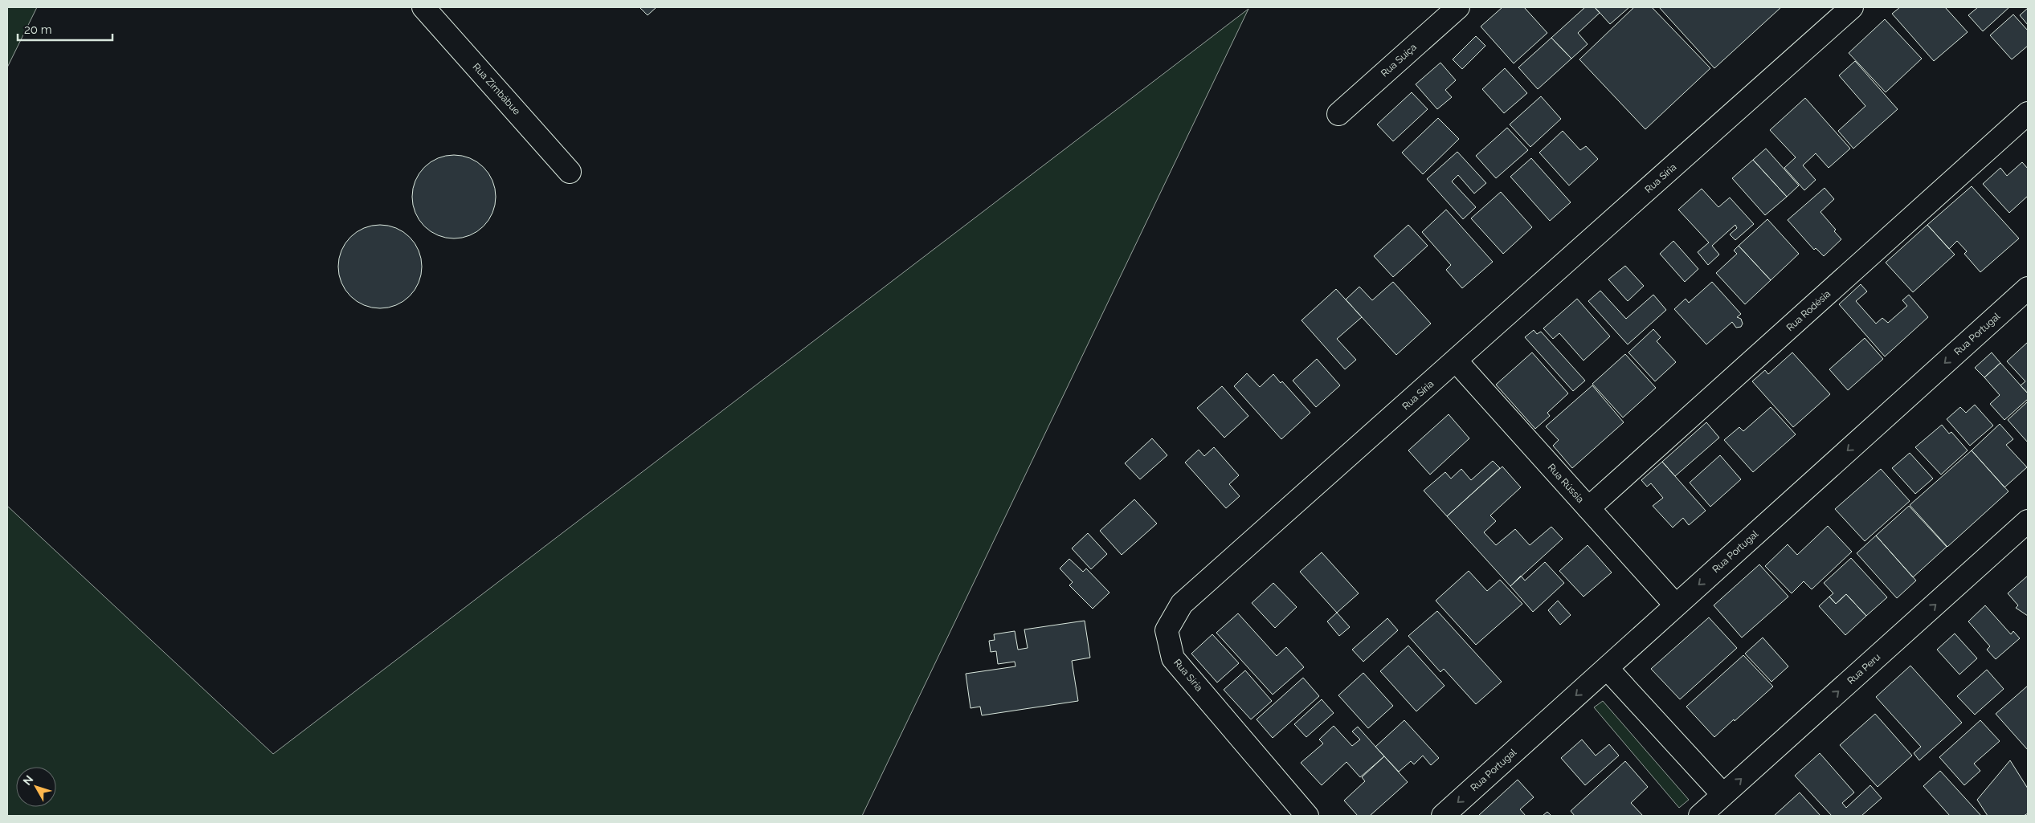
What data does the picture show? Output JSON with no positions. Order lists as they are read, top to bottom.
{
  "streets": {
    "street": [
      "Rua Suíça",
      "Rua Zimbábue",
      "Rua Síria",
      "Rua Rodésia",
      "Rua Portugal",
      "Rua Rússia",
      "Rua Peru"
    ]
  },
  "crossings": [
    ["Rua Síria", "Rua Rússia"],
    ["Rua Rodésia", "Rua Rússia"],
    ["Rua Portugal", "Rua Rússia"]
  ],
  "one_way": ["Rua Portugal", "Rua Peru"],
  "scale_bar": "20 m",
  "north": "top left"
}
